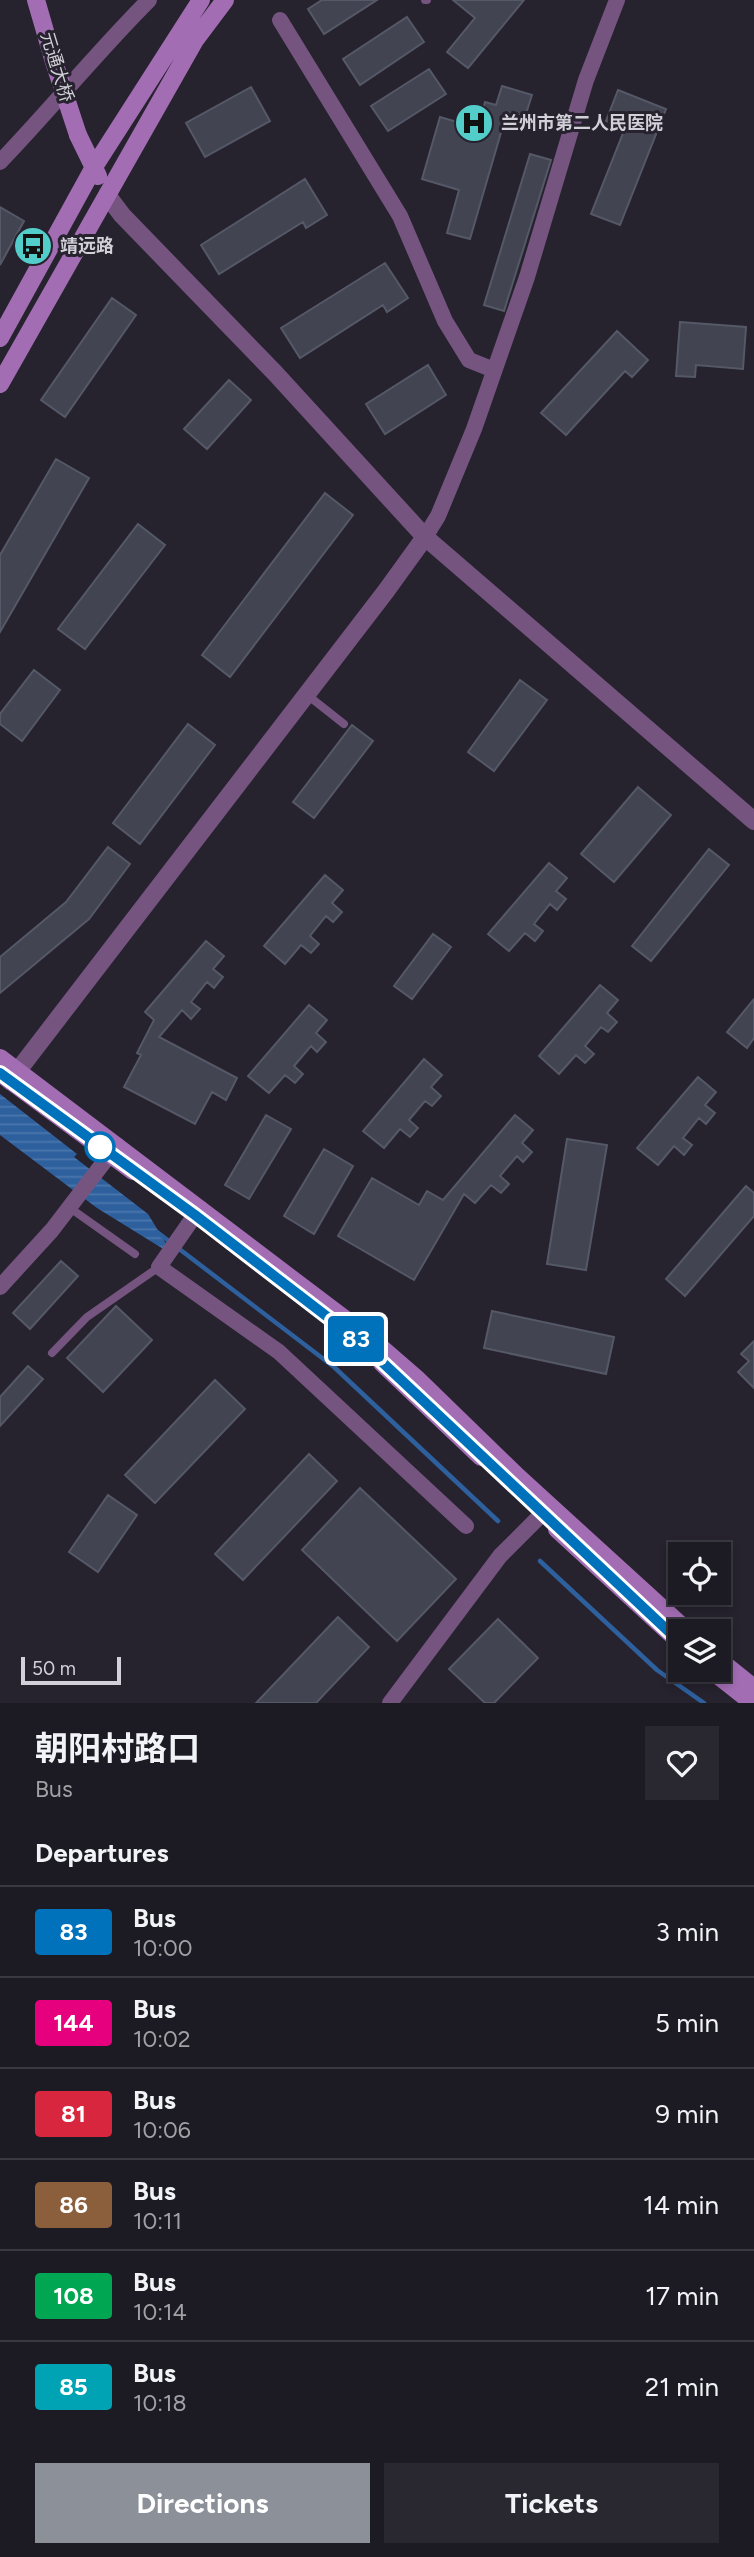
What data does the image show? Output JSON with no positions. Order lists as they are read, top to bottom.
{
  "streets": {
    "main road": ["元通大桥"]
  },
  "places": {
    "hospital": ["兰州市第二人民医院"],
    "bus stop": ["靖远路"]
  },
  "lines": ["bus line 83"],
  "scale_bar": "50 m",
  "page": {
    "on_map": "83",
    "scale": "50 m",
    "heading": [
      ["朝阳村路口", "Bus"],
      "Departures"
    ],
    "list": [
      {
        "mark": "83",
        "name": "Bus",
        "note": "10:00",
        "value": "3 min"
      },
      {
        "mark": "144",
        "name": "Bus",
        "note": "10:02",
        "value": "5 min"
      },
      {
        "mark": "81",
        "name": "Bus",
        "note": "10:06",
        "value": "9 min"
      },
      {
        "mark": "86",
        "name": "Bus",
        "note": "10:11",
        "value": "14 min"
      },
      {
        "mark": "108",
        "name": "Bus",
        "note": "10:14",
        "value": "17 min"
      },
      {
        "mark": "85",
        "name": "Bus",
        "note": "10:18",
        "value": "21 min"
      }
    ],
    "buttons": ["Directions", "Tickets"]
  }
}
